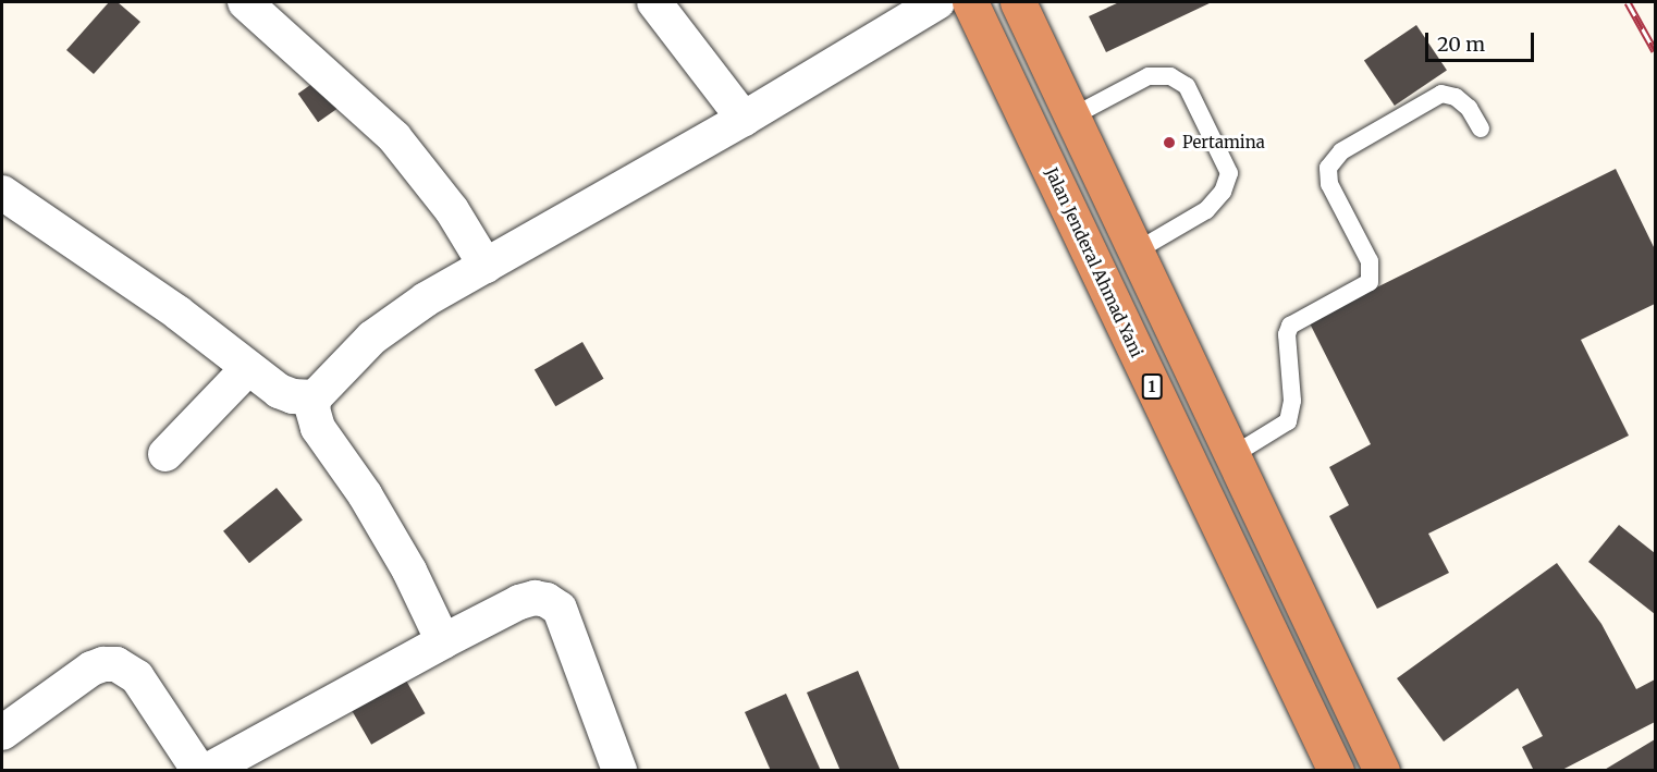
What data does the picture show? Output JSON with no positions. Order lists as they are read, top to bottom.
{
  "streets": {
    "highway": ["Jalan Jenderal Ahmad Yani", "1"]
  },
  "places": ["Pertamina"],
  "scale_bar": "20 m"
}
